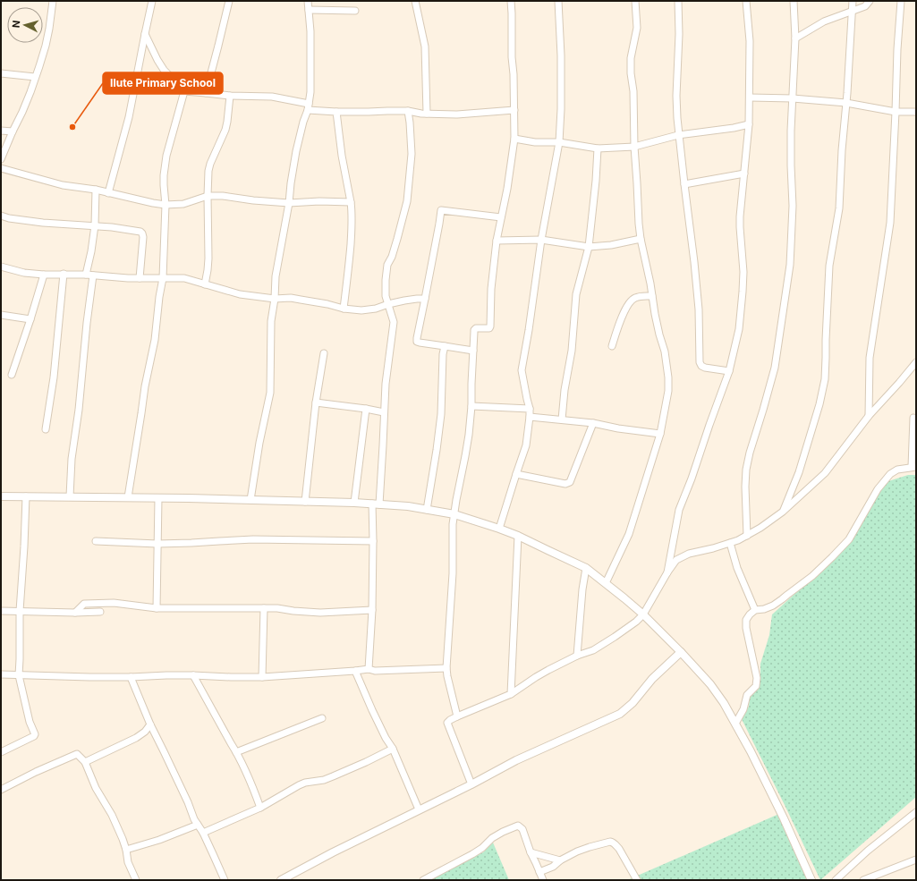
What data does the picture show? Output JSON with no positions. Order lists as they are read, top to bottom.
{
  "places": ["Ilute Primary School"],
  "north": "left"
}
